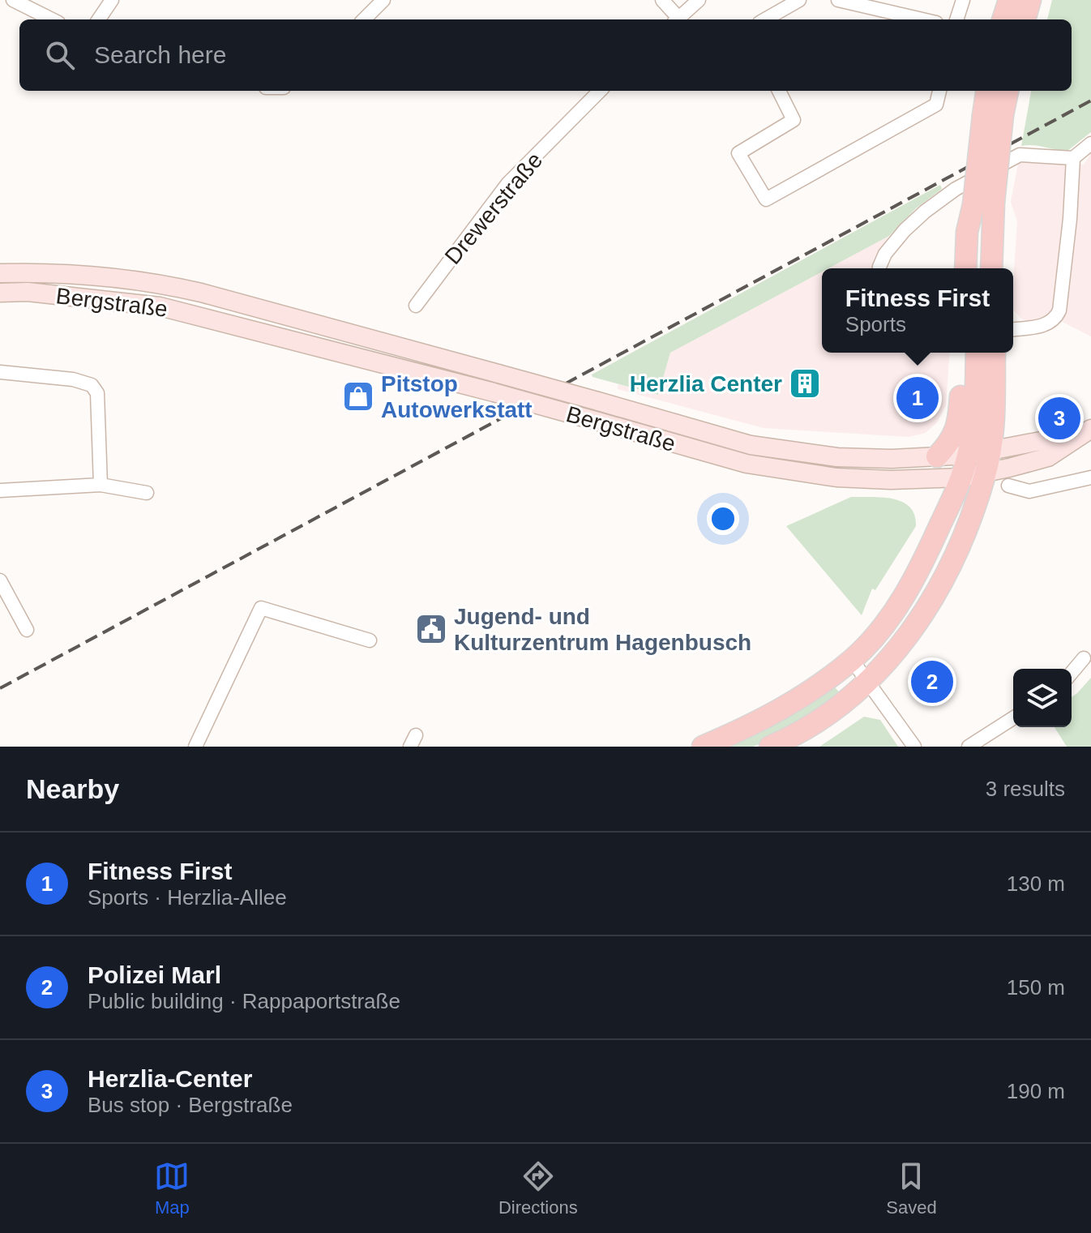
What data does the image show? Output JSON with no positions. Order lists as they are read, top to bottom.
{
  "streets": {
    "main road": ["Bergstraße"],
    "street": ["Drewerstraße"]
  },
  "places": {
    "building": ["Herzlia Center"],
    "shop": ["Pitstop Autowerkstatt"],
    "public building": ["Jugend- und Kulturzentrum Hagenbusch"]
  },
  "page": {
    "search": "Search here",
    "popup": ["Fitness First", "Sports"],
    "pins": ["1", "3", "2"],
    "heading": ["Nearby", "3 results"],
    "list": [
      {
        "mark": "1",
        "name": "Fitness First",
        "note": "Sports · Herzlia-Allee",
        "value": "130 m"
      },
      {
        "mark": "2",
        "name": "Polizei Marl",
        "note": "Public building · Rappaportstraße",
        "value": "150 m"
      },
      {
        "mark": "3",
        "name": "Herzlia-Center",
        "note": "Bus stop · Bergstraße",
        "value": "190 m"
      }
    ],
    "nav": ["Map", "Directions", "Saved"]
  }
}
